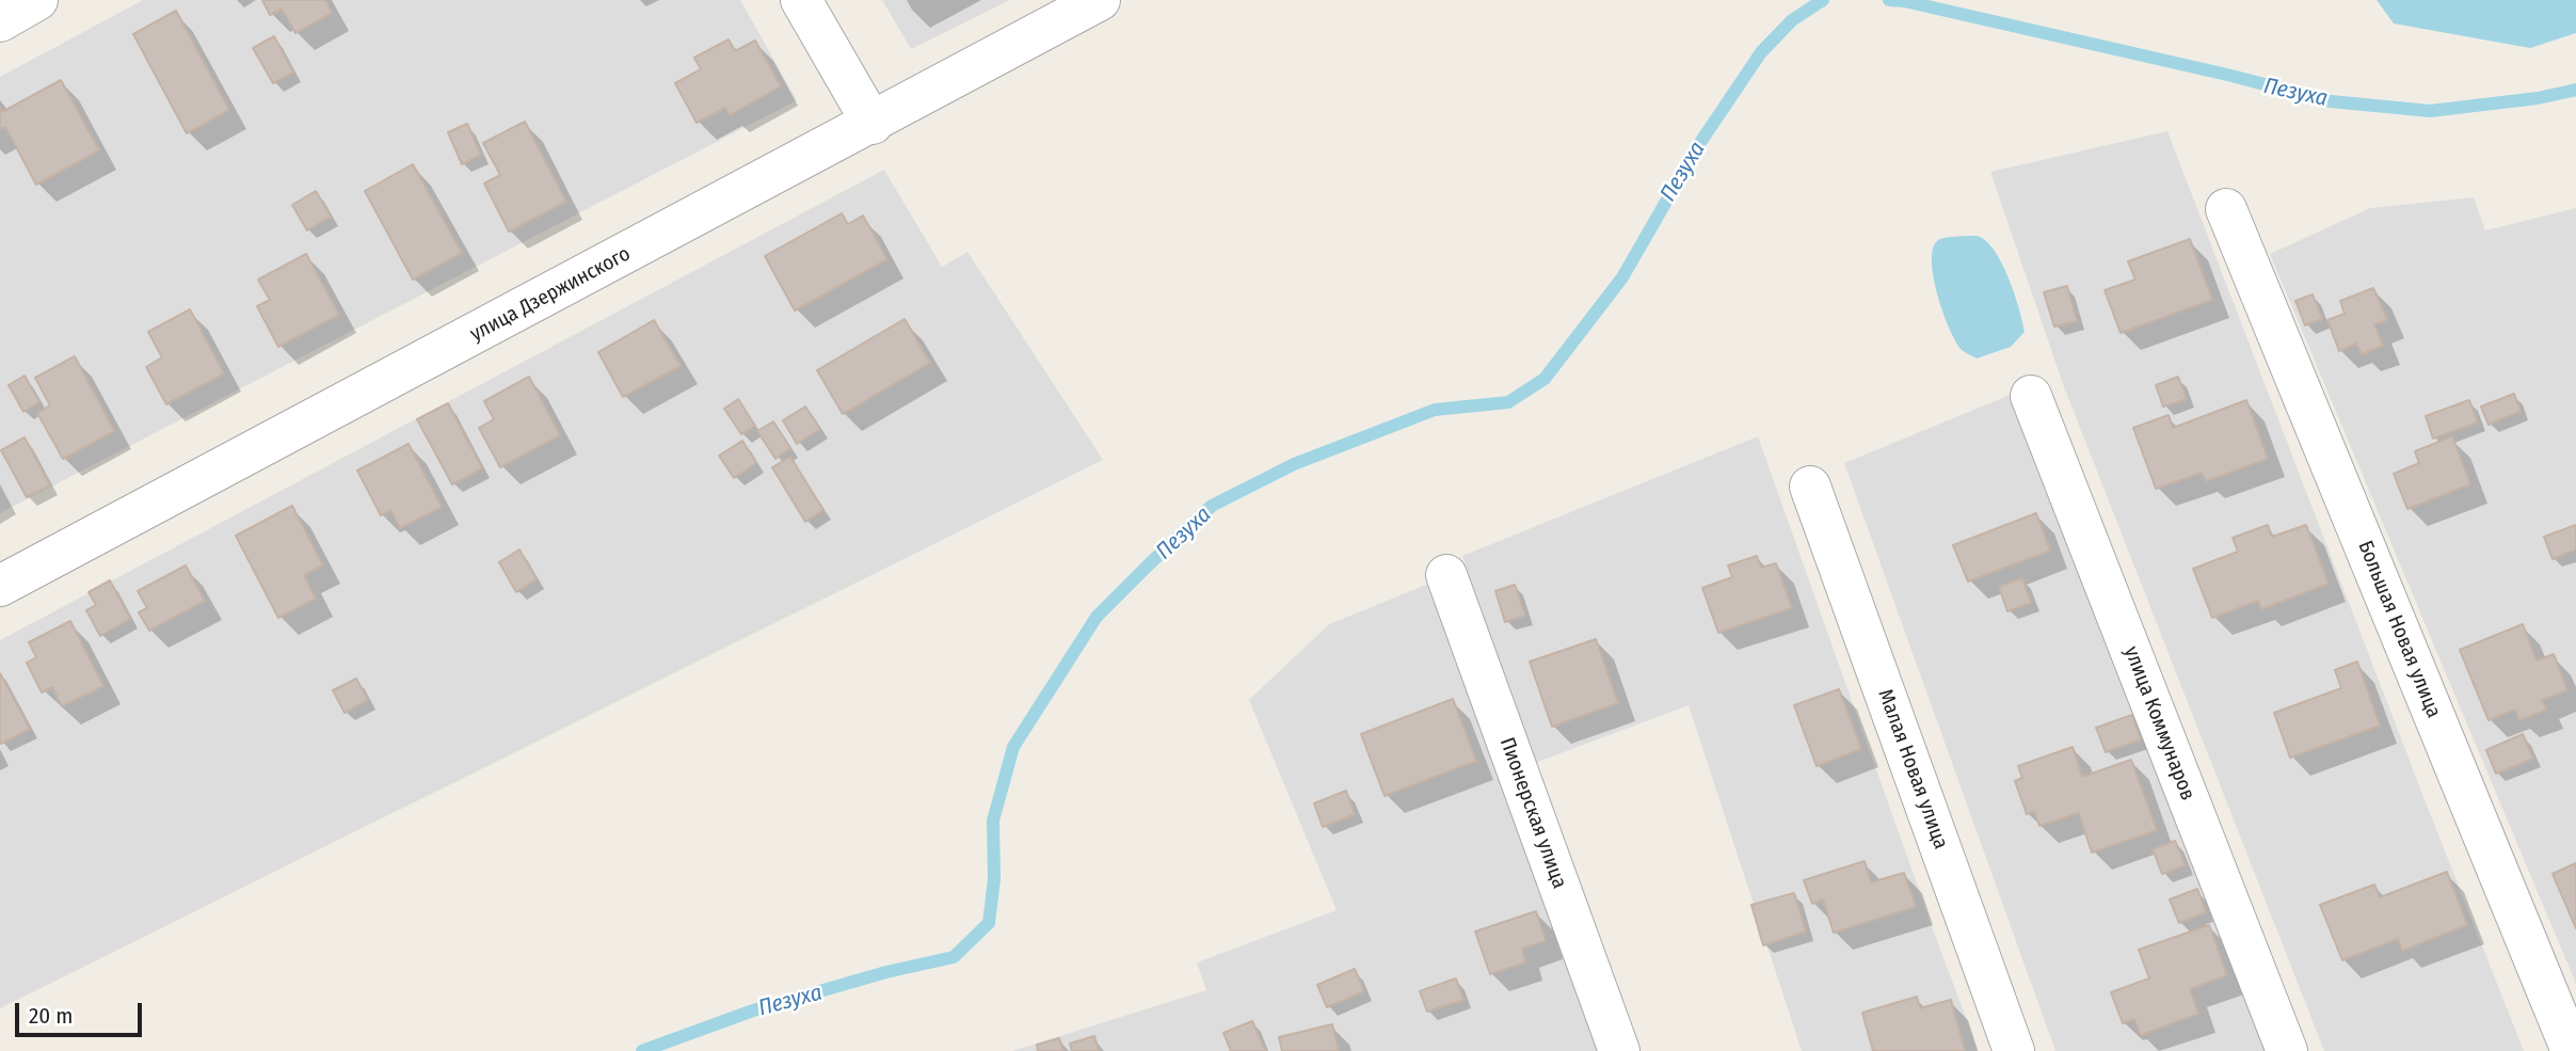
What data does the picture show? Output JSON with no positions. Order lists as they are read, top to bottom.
{
  "streets": {
    "street": [
      "улица Дзержинского",
      "Большая Новая улица",
      "улица Коммунаров",
      "Малая Новая улица",
      "Пионерская улица"
    ]
  },
  "water": ["Пезуха"],
  "scale_bar": "20 m"
}
